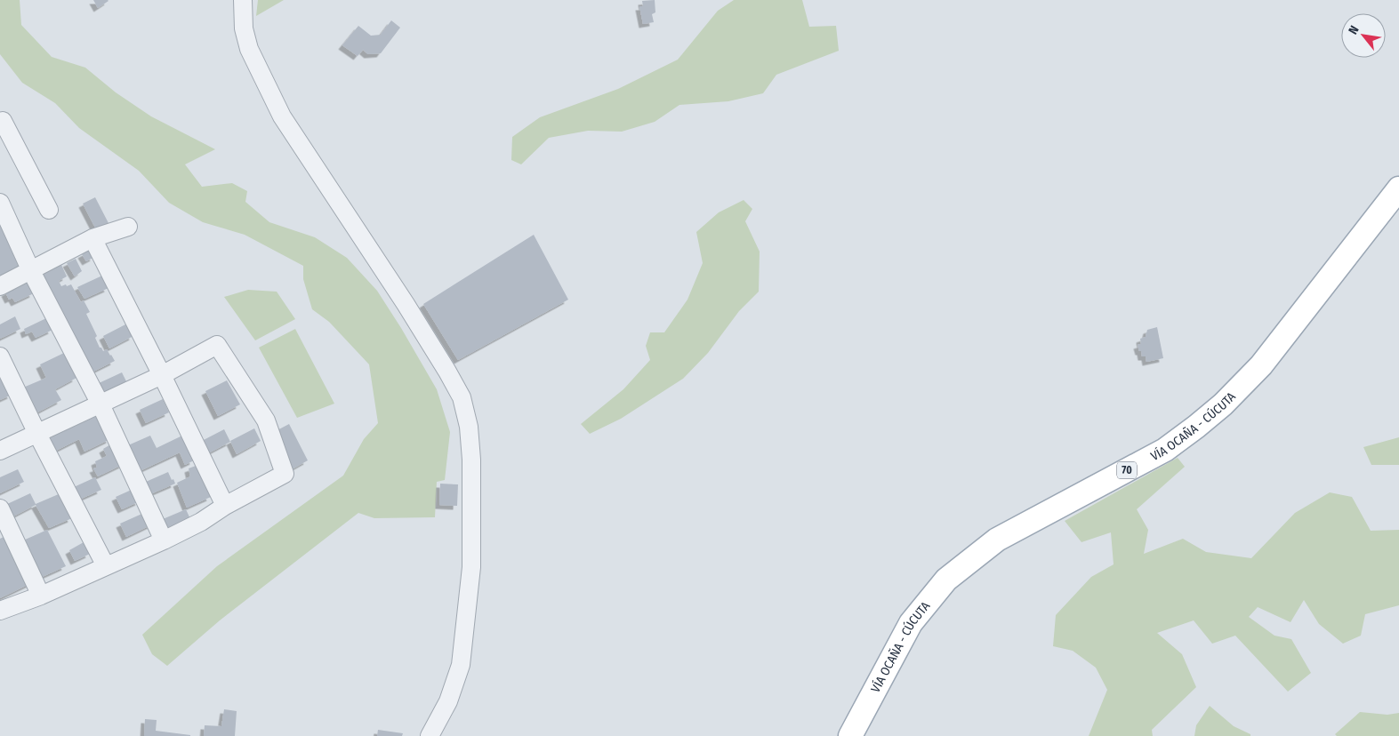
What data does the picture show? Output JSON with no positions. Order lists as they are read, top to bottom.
{
  "streets": {
    "main road": ["VÍA OCAÑA - CÚCUTA", "70"]
  },
  "north": "top left"
}
